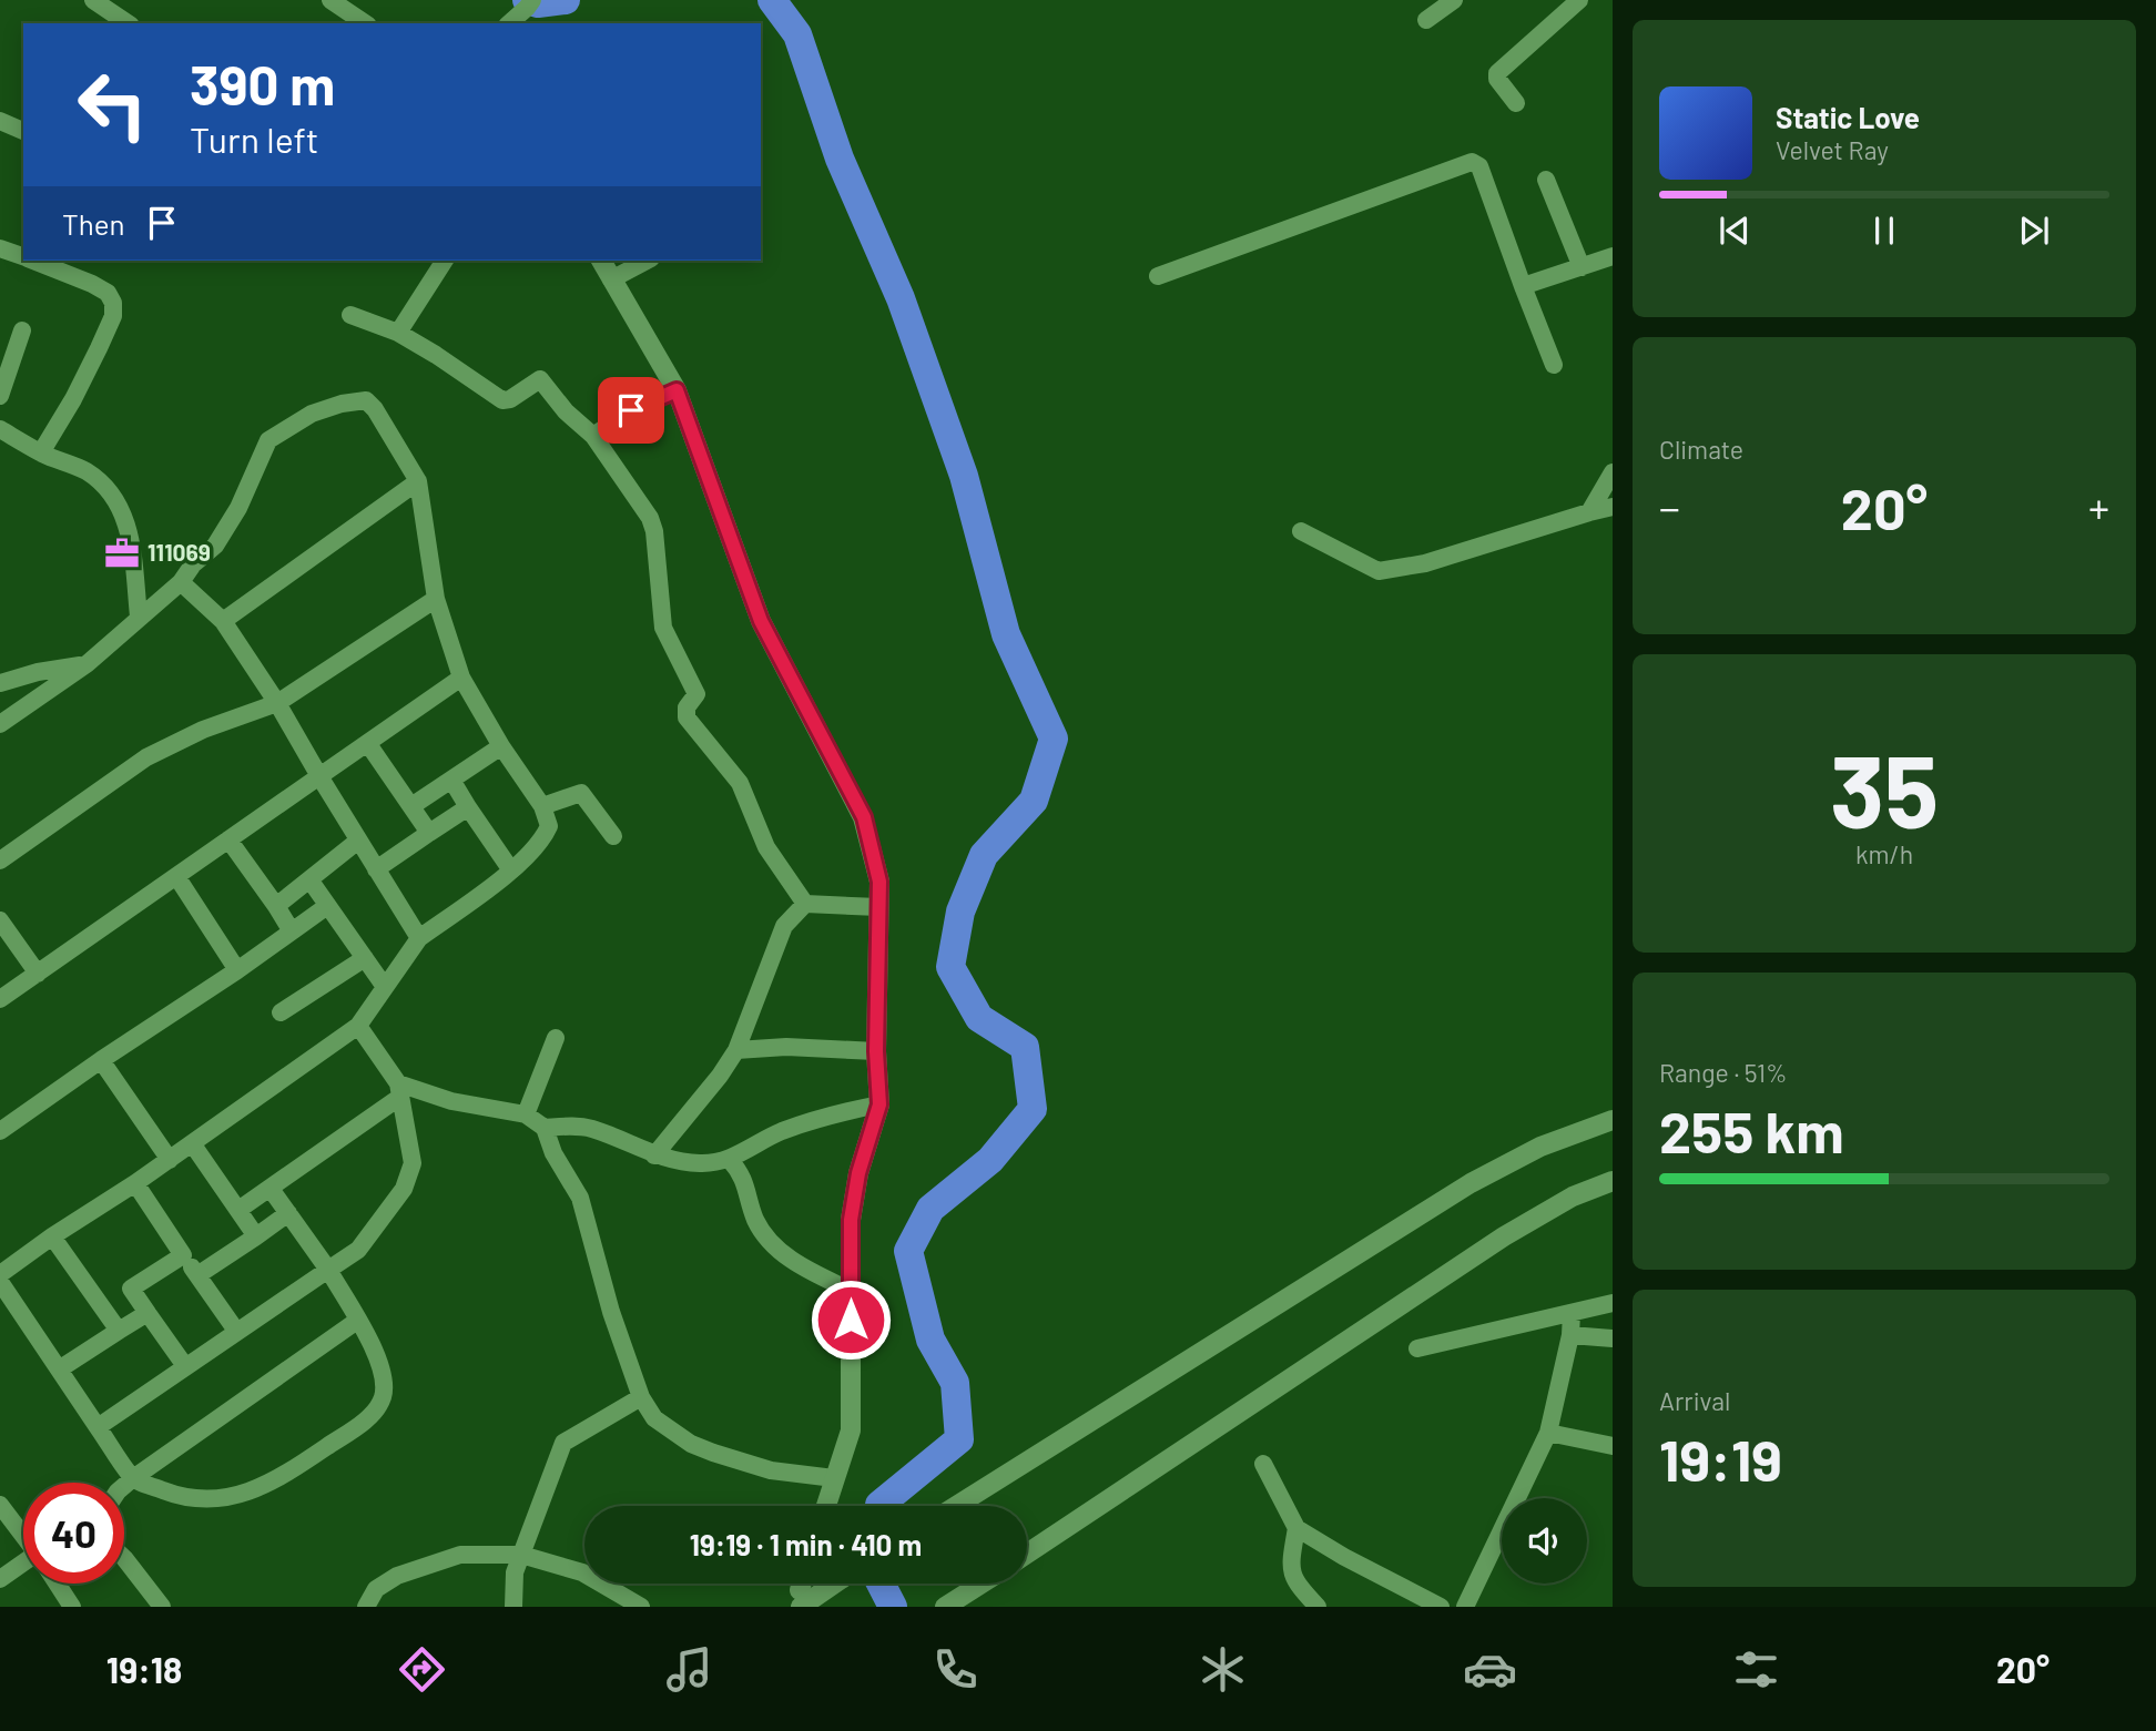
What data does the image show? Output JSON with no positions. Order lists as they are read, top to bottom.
{
  "places": {
    "office": ["111069"]
  },
  "page": {
    "turn": ["390 m", "Turn left"],
    "song": ["Static Love", "Velvet Ray"],
    "then": "Then",
    "tile": [
      "Climate",
      ["35", "km/h"],
      ["Range · 51%", "255 km"],
      ["Arrival", "19:19"]
    ],
    "heat": ["−", "20°", "+"],
    "limit": "40",
    "trip": "19:19 · 1 min · 410 m",
    "tabs": ["19:18", "20°"]
  }
}
